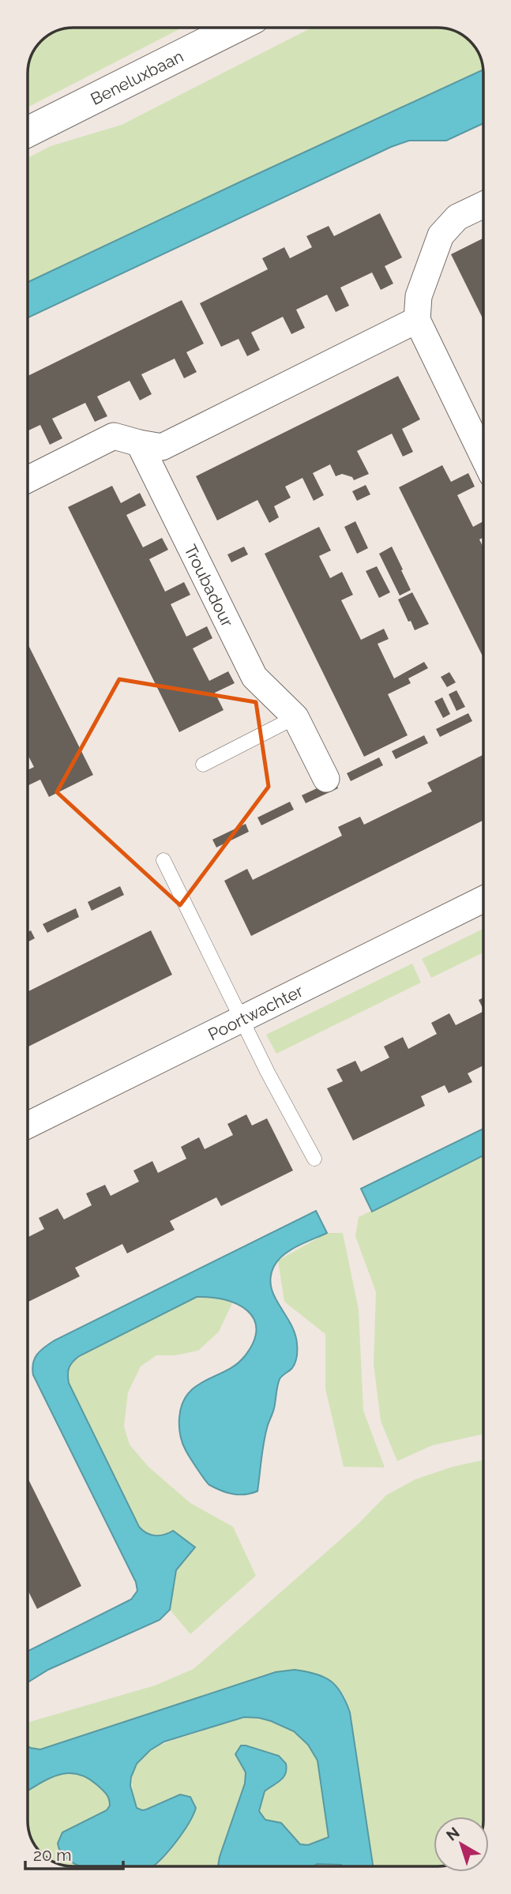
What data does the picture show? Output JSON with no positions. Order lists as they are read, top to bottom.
{
  "streets": {
    "main road": ["Beneluxbaan"],
    "street": ["Troubadour", "Poortwachter"]
  },
  "scale_bar": "20 m",
  "north": "top left"
}
